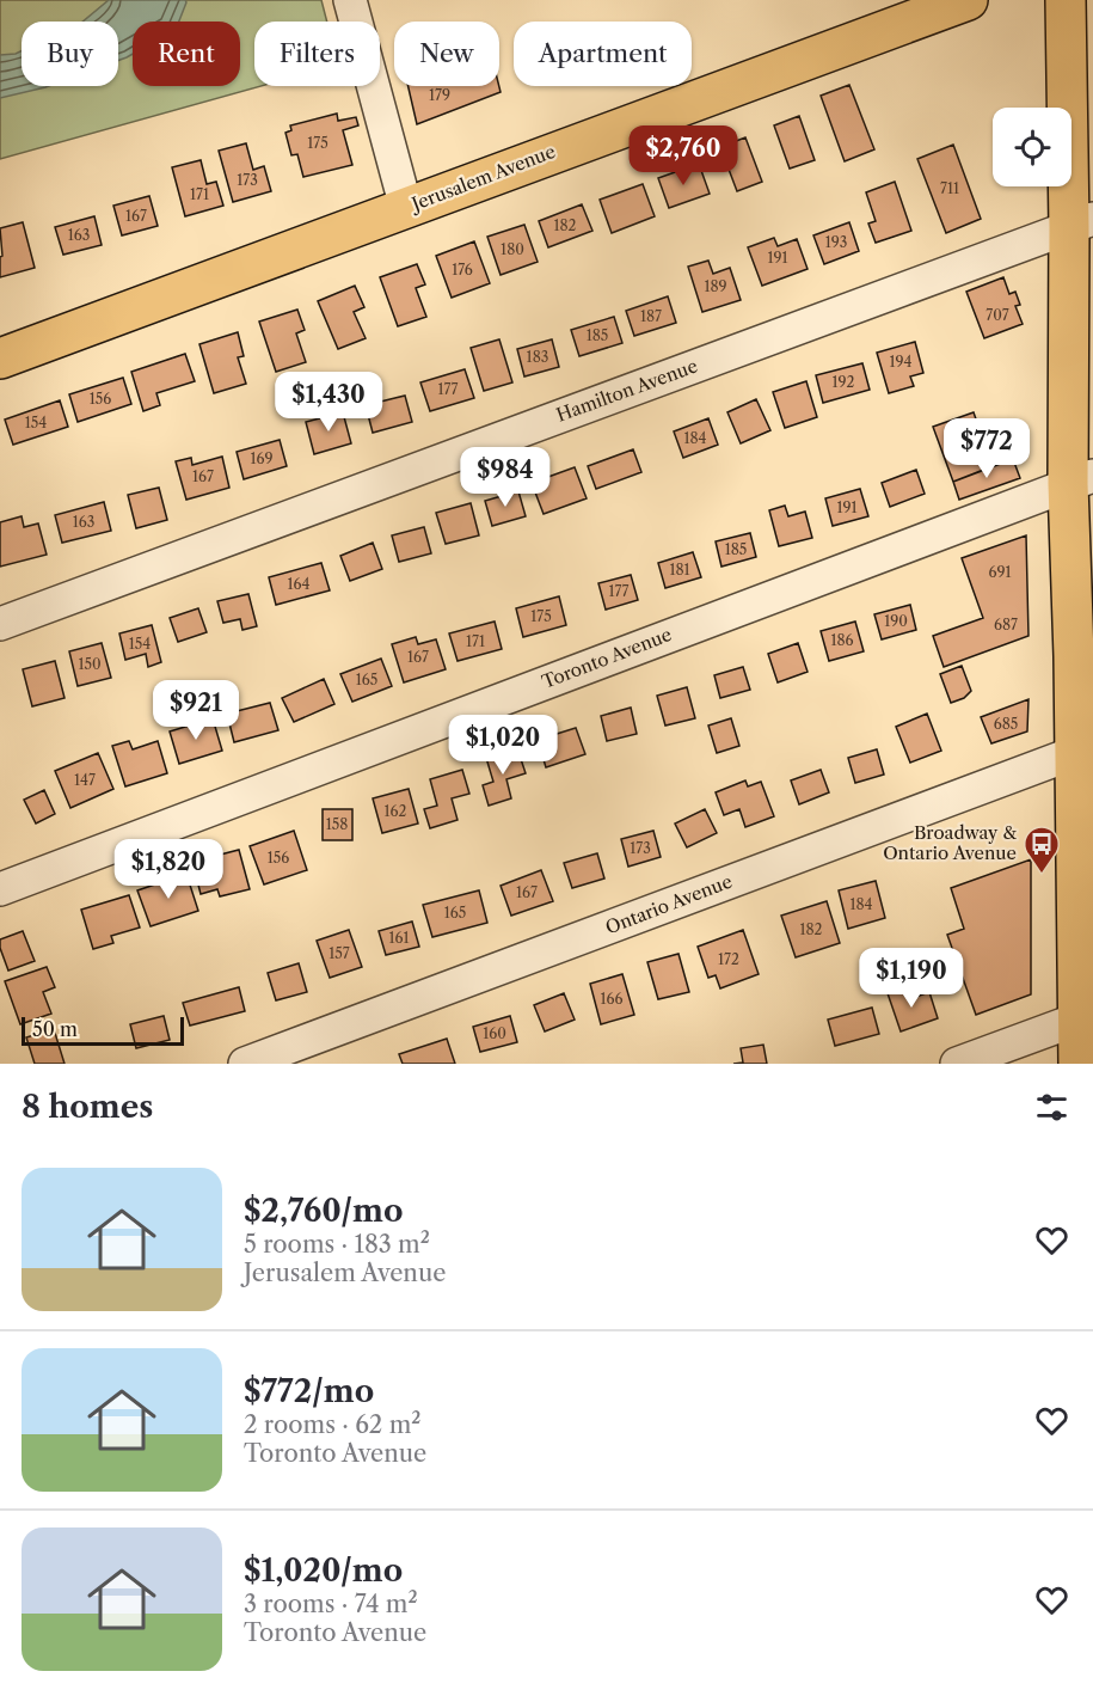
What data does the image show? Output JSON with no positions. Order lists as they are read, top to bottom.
{
  "streets": {
    "main road": ["Jerusalem Avenue"],
    "street": ["Hamilton Avenue", "Toronto Avenue", "Ontario Avenue"]
  },
  "places": {
    "bus stop": ["Broadway & Ontario Avenue"]
  },
  "house_numbers": [
    "179",
    "175",
    "173",
    "711",
    "171",
    "167",
    "182",
    "163",
    "193",
    "180",
    "191",
    "176",
    "189",
    "707",
    "187",
    "185",
    "183",
    "194",
    "192",
    "177",
    "156",
    "154",
    "184",
    "169",
    "167",
    "191",
    "163",
    "185",
    "181",
    "691",
    "164",
    "177",
    "175",
    "190",
    "687",
    "186",
    "171",
    "154",
    "167",
    "150",
    "165",
    "685",
    "147",
    "162",
    "158",
    "173",
    "156",
    "167",
    "184",
    "165",
    "182",
    "161",
    "157",
    "172",
    "166",
    "160"
  ],
  "scale_bar": "50 m",
  "page": {
    "chip": [
      "Buy",
      "Rent",
      "Filters",
      "New",
      "Apartment"
    ],
    "price": [
      "$2,760",
      "$1,430",
      "$772",
      "$984",
      "$921",
      "$1,020",
      "$1,820",
      "$1,190"
    ],
    "scale": "50 m",
    "heading": "8 homes",
    "list": [
      {
        "name": "$2,760/mo",
        "note": "5 rooms · 183 m² · Jerusalem Avenue"
      },
      {
        "name": "$772/mo",
        "note": "2 rooms · 62 m² · Toronto Avenue"
      },
      {
        "name": "$1,020/mo",
        "note": "3 rooms · 74 m² · Toronto Avenue"
      }
    ]
  }
}
